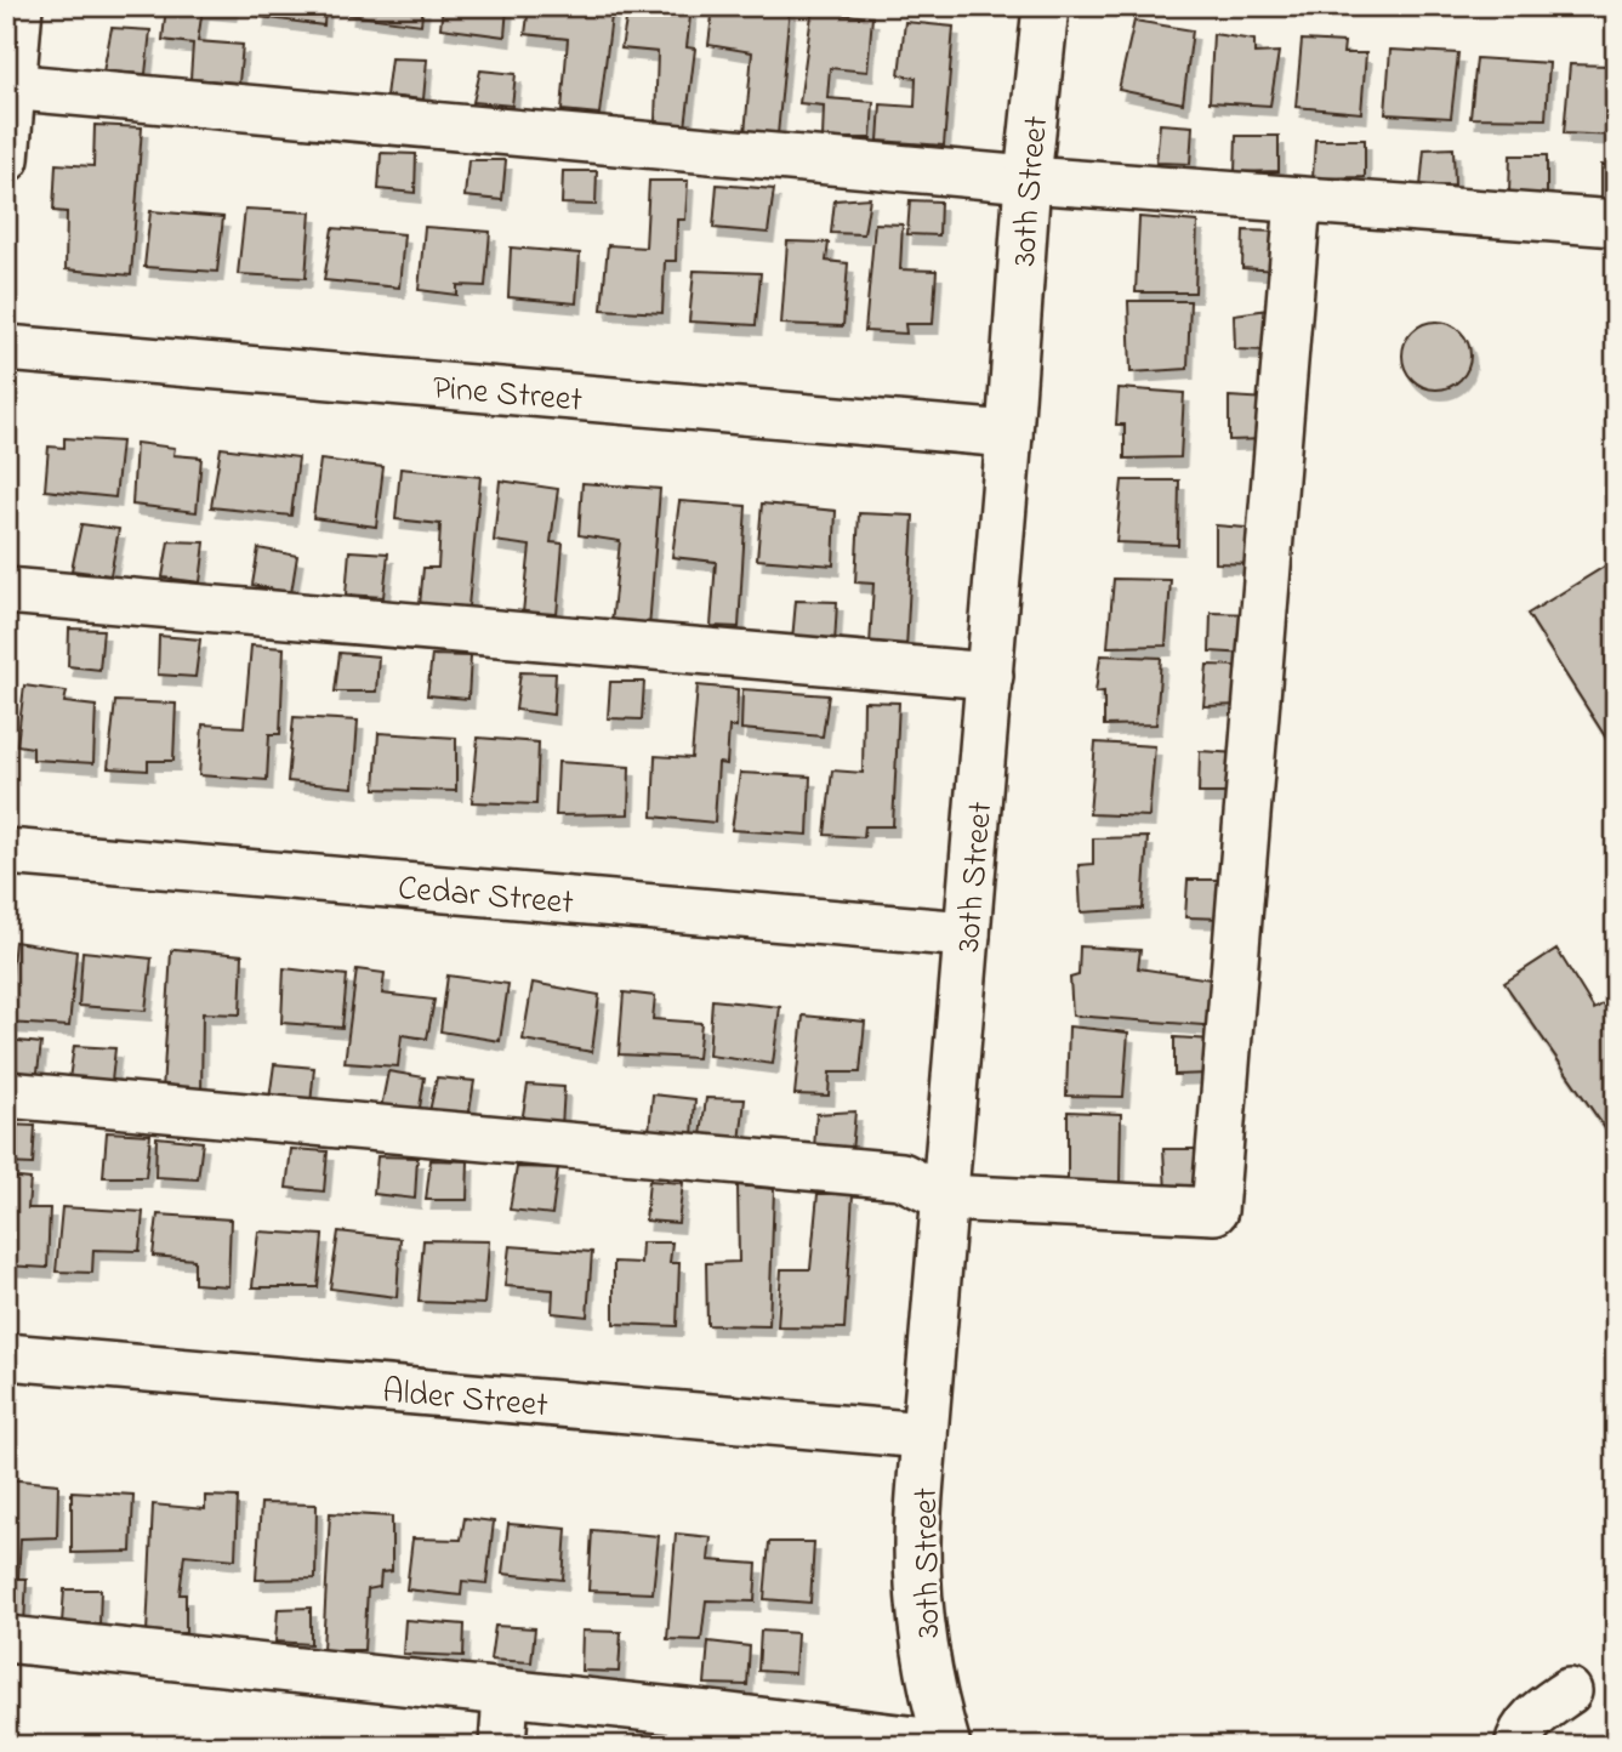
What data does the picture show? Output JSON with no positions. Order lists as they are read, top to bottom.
{
  "streets": {
    "street": [
      "30th Street",
      "Pine Street",
      "Cedar Street",
      "Alder Street"
    ]
  },
  "crossings": [
    ["30th Street", "Pine Street"],
    ["30th Street", "Cedar Street"],
    ["30th Street", "Alder Street"]
  ]
}
